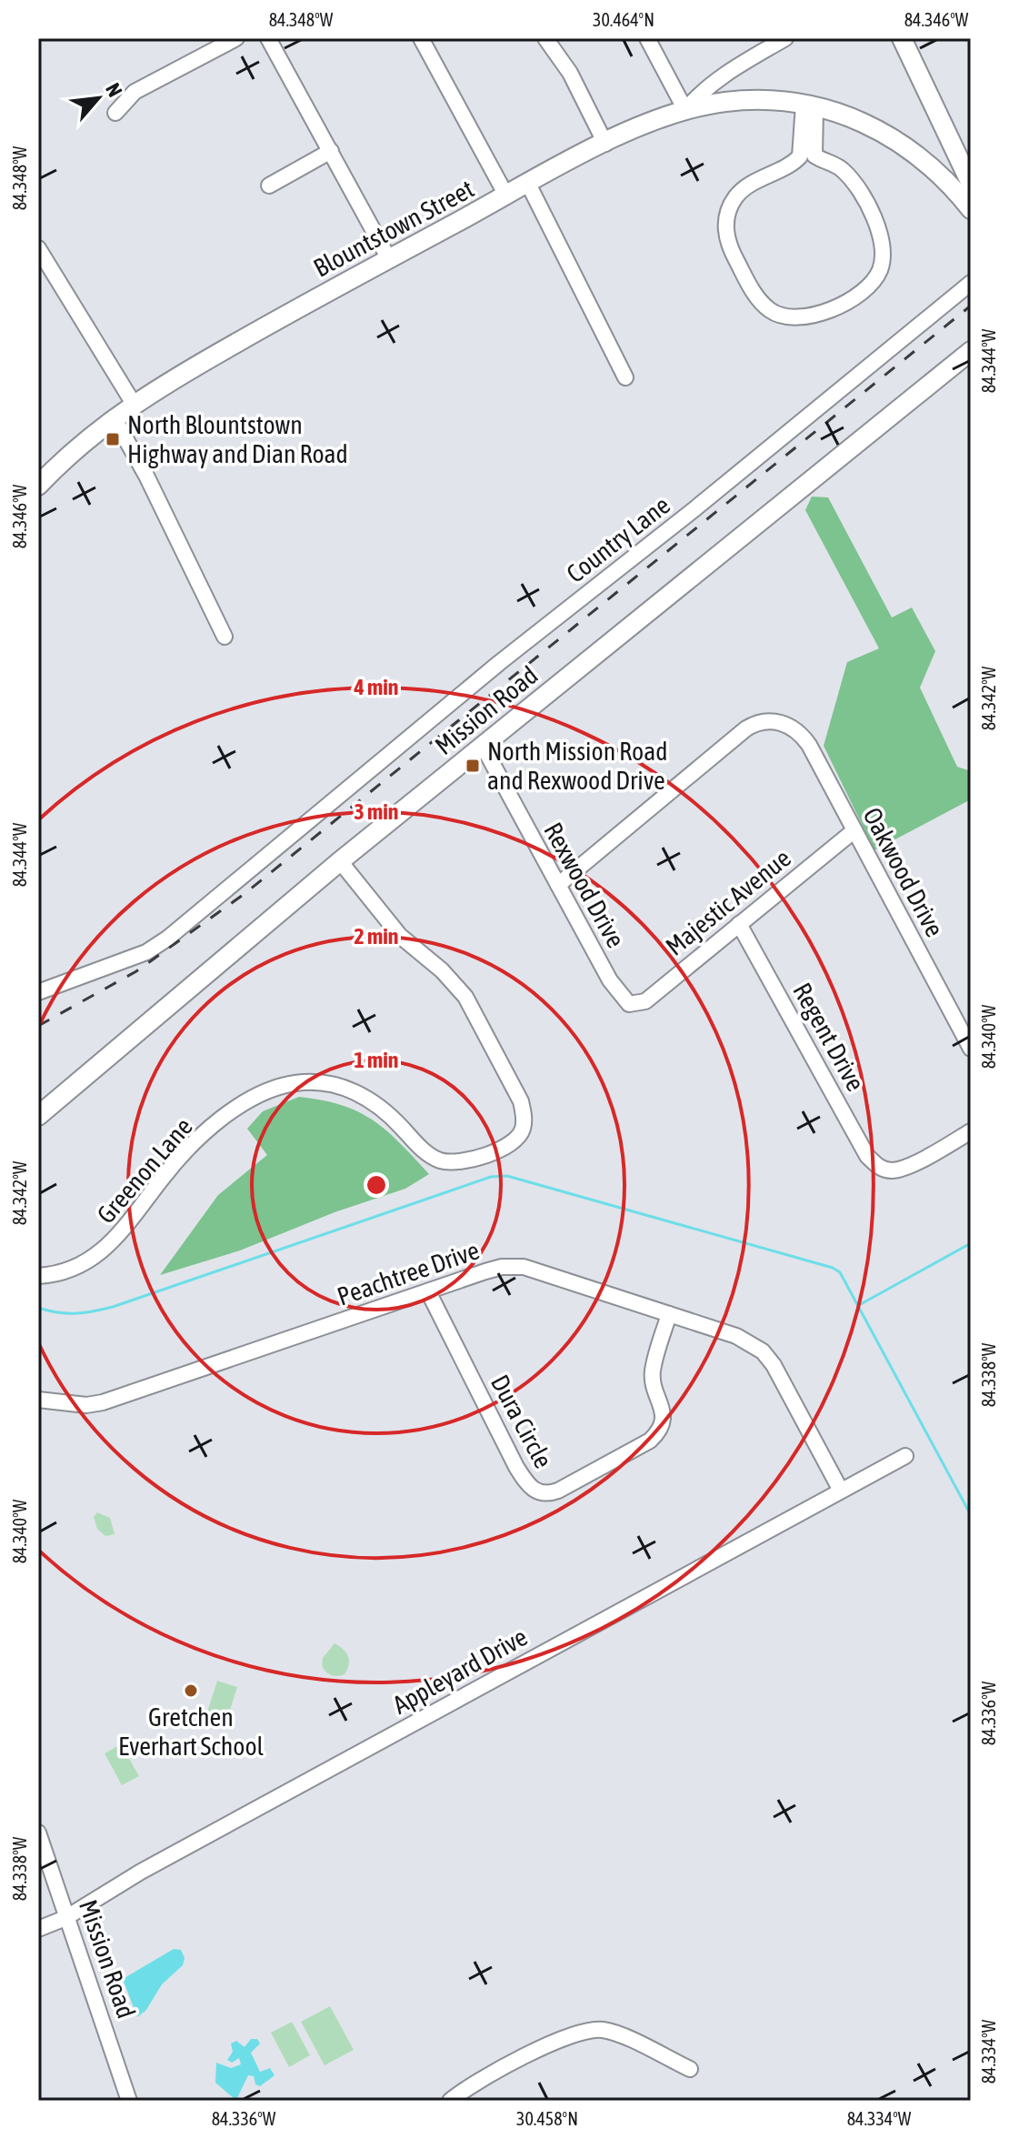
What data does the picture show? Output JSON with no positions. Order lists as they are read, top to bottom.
{
  "streets": {
    "main road": ["Blountstown Street", "Mission Road"],
    "street": [
      "Country Lane",
      "Oakwood Drive",
      "Rexwood Drive",
      "Majestic Avenue",
      "Regent Drive",
      "Greenon Lane",
      "Peachtree Drive",
      "Dura Circle",
      "Appleyard Drive"
    ]
  },
  "crossings": [
    ["Mission Road", "Rexwood Drive"],
    ["Mission Road", "Greenon Lane"],
    ["Mission Road", "Appleyard Drive"],
    ["Oakwood Drive", "Rexwood Drive"],
    ["Oakwood Drive", "Majestic Avenue"],
    ["Rexwood Drive", "Majestic Avenue"],
    ["Majestic Avenue", "Regent Drive"],
    ["Peachtree Drive", "Dura Circle"],
    ["Peachtree Drive", "Appleyard Drive"]
  ],
  "places": {
    "transit": ["North Blountstown Highway and Dian Road", "North Mission Road and Rexwood Drive"],
    "other": ["Gretchen Everhart School"]
  },
  "north": "top right",
  "coordinates": [
    "84.348°W",
    "30.464°N",
    "84.346°W",
    "84.344°W",
    "84.342°W",
    "84.340°W",
    "84.338°W",
    "84.336°W",
    "84.334°W",
    "30.458°N"
  ],
  "rings": [
    "4 min",
    "3 min",
    "2 min",
    "1 min"
  ]
}
